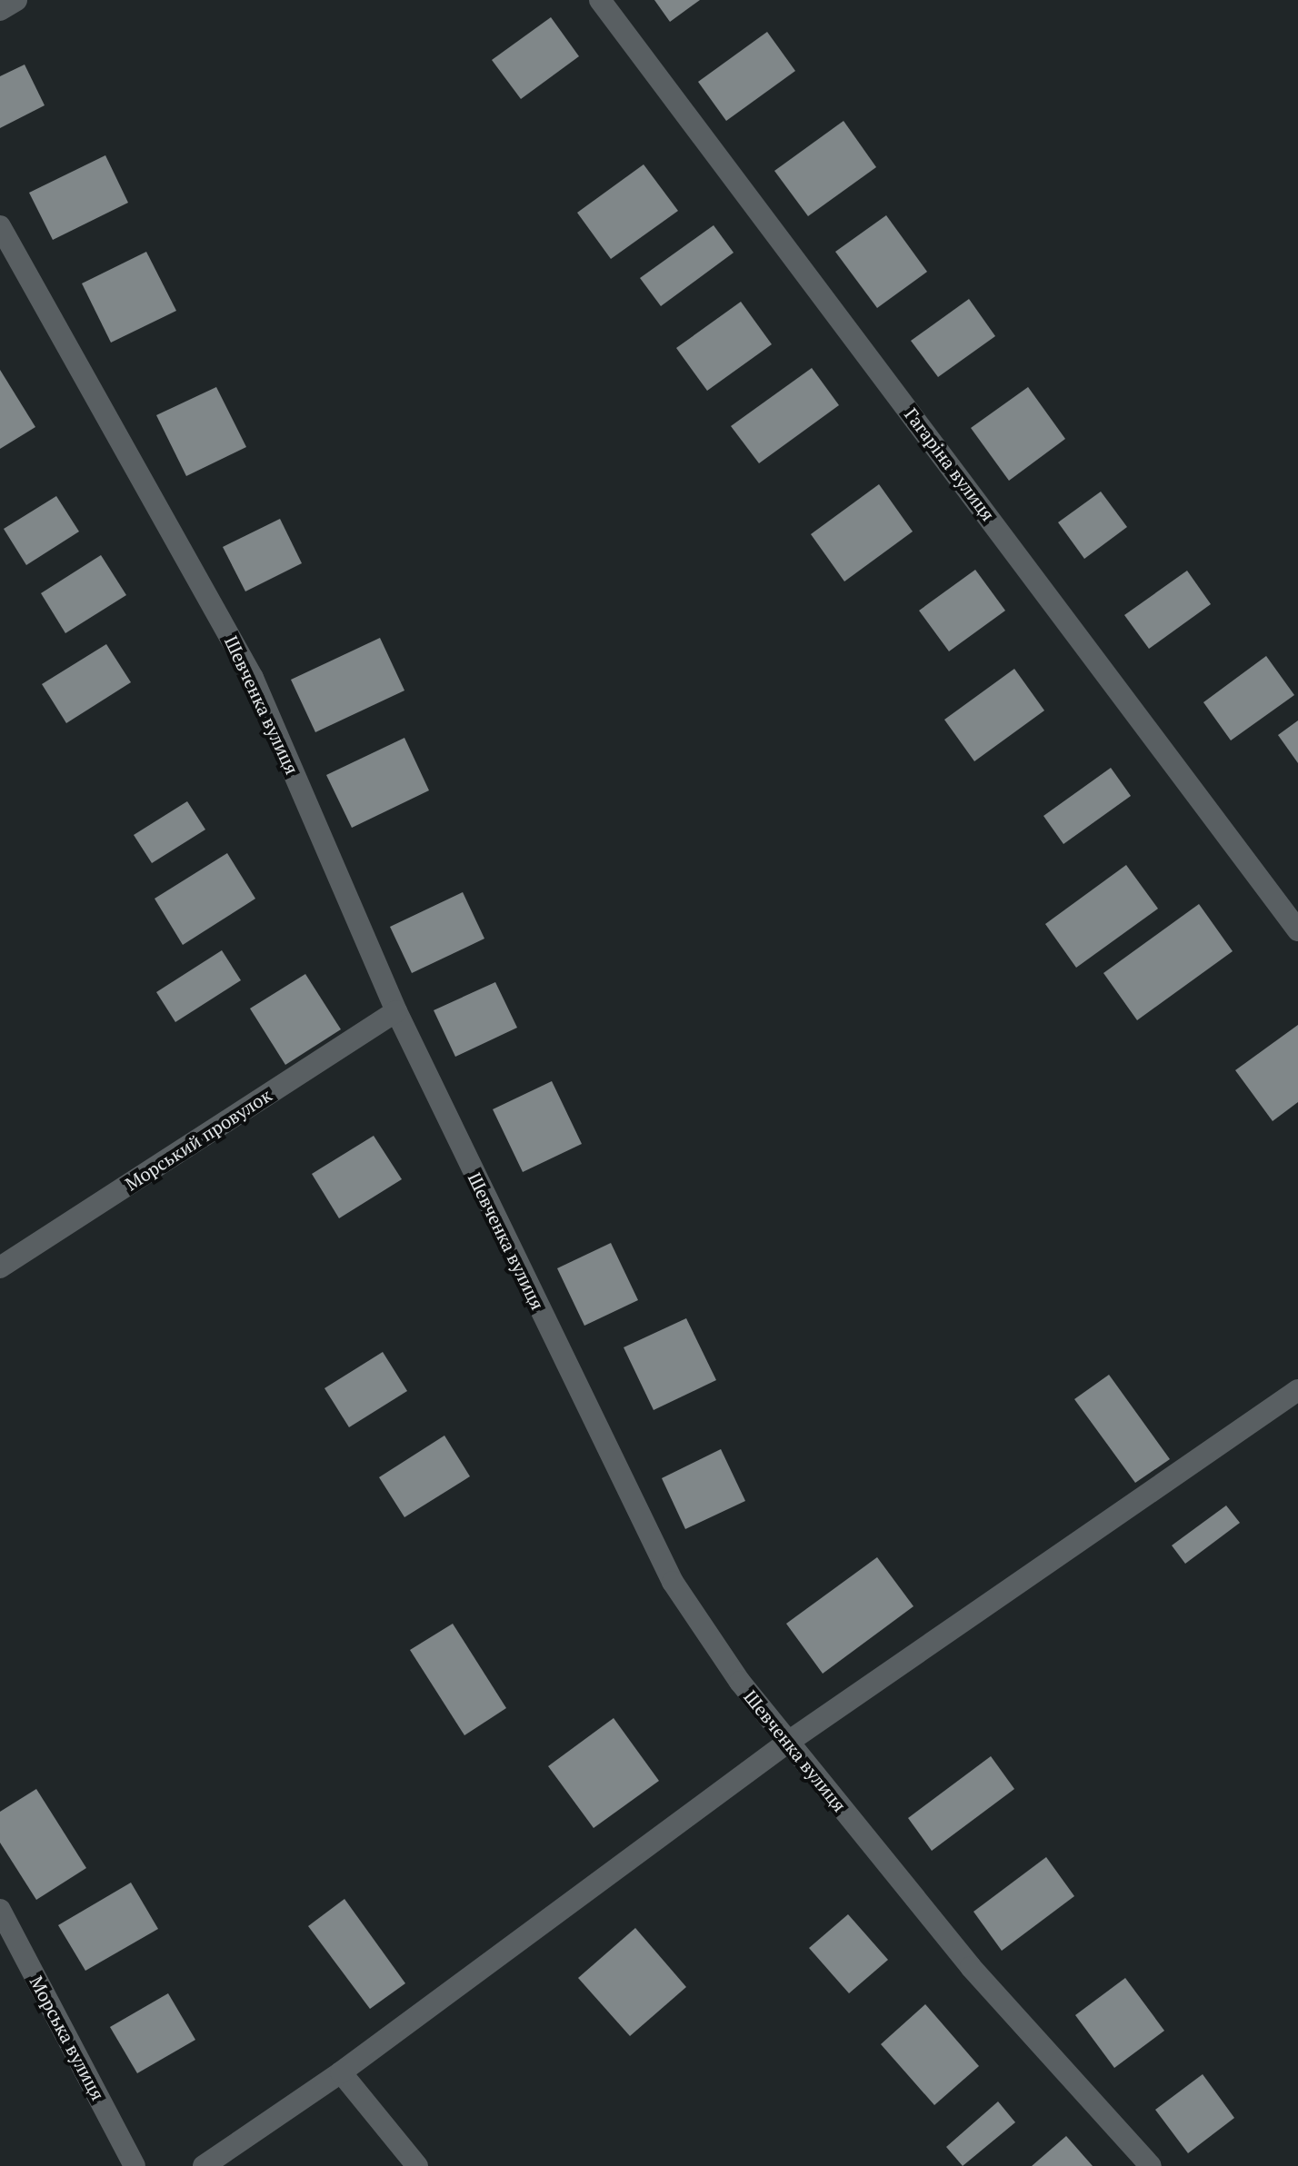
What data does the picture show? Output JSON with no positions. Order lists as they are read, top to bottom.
{
  "streets": {
    "street": [
      "Гагаріна вулиця",
      "Шевченка вулиця",
      "Морський провулок",
      "Морська вулиця"
    ]
  },
  "crossings": [
    ["Шевченка вулиця", "Морський провулок"]
  ]
}
